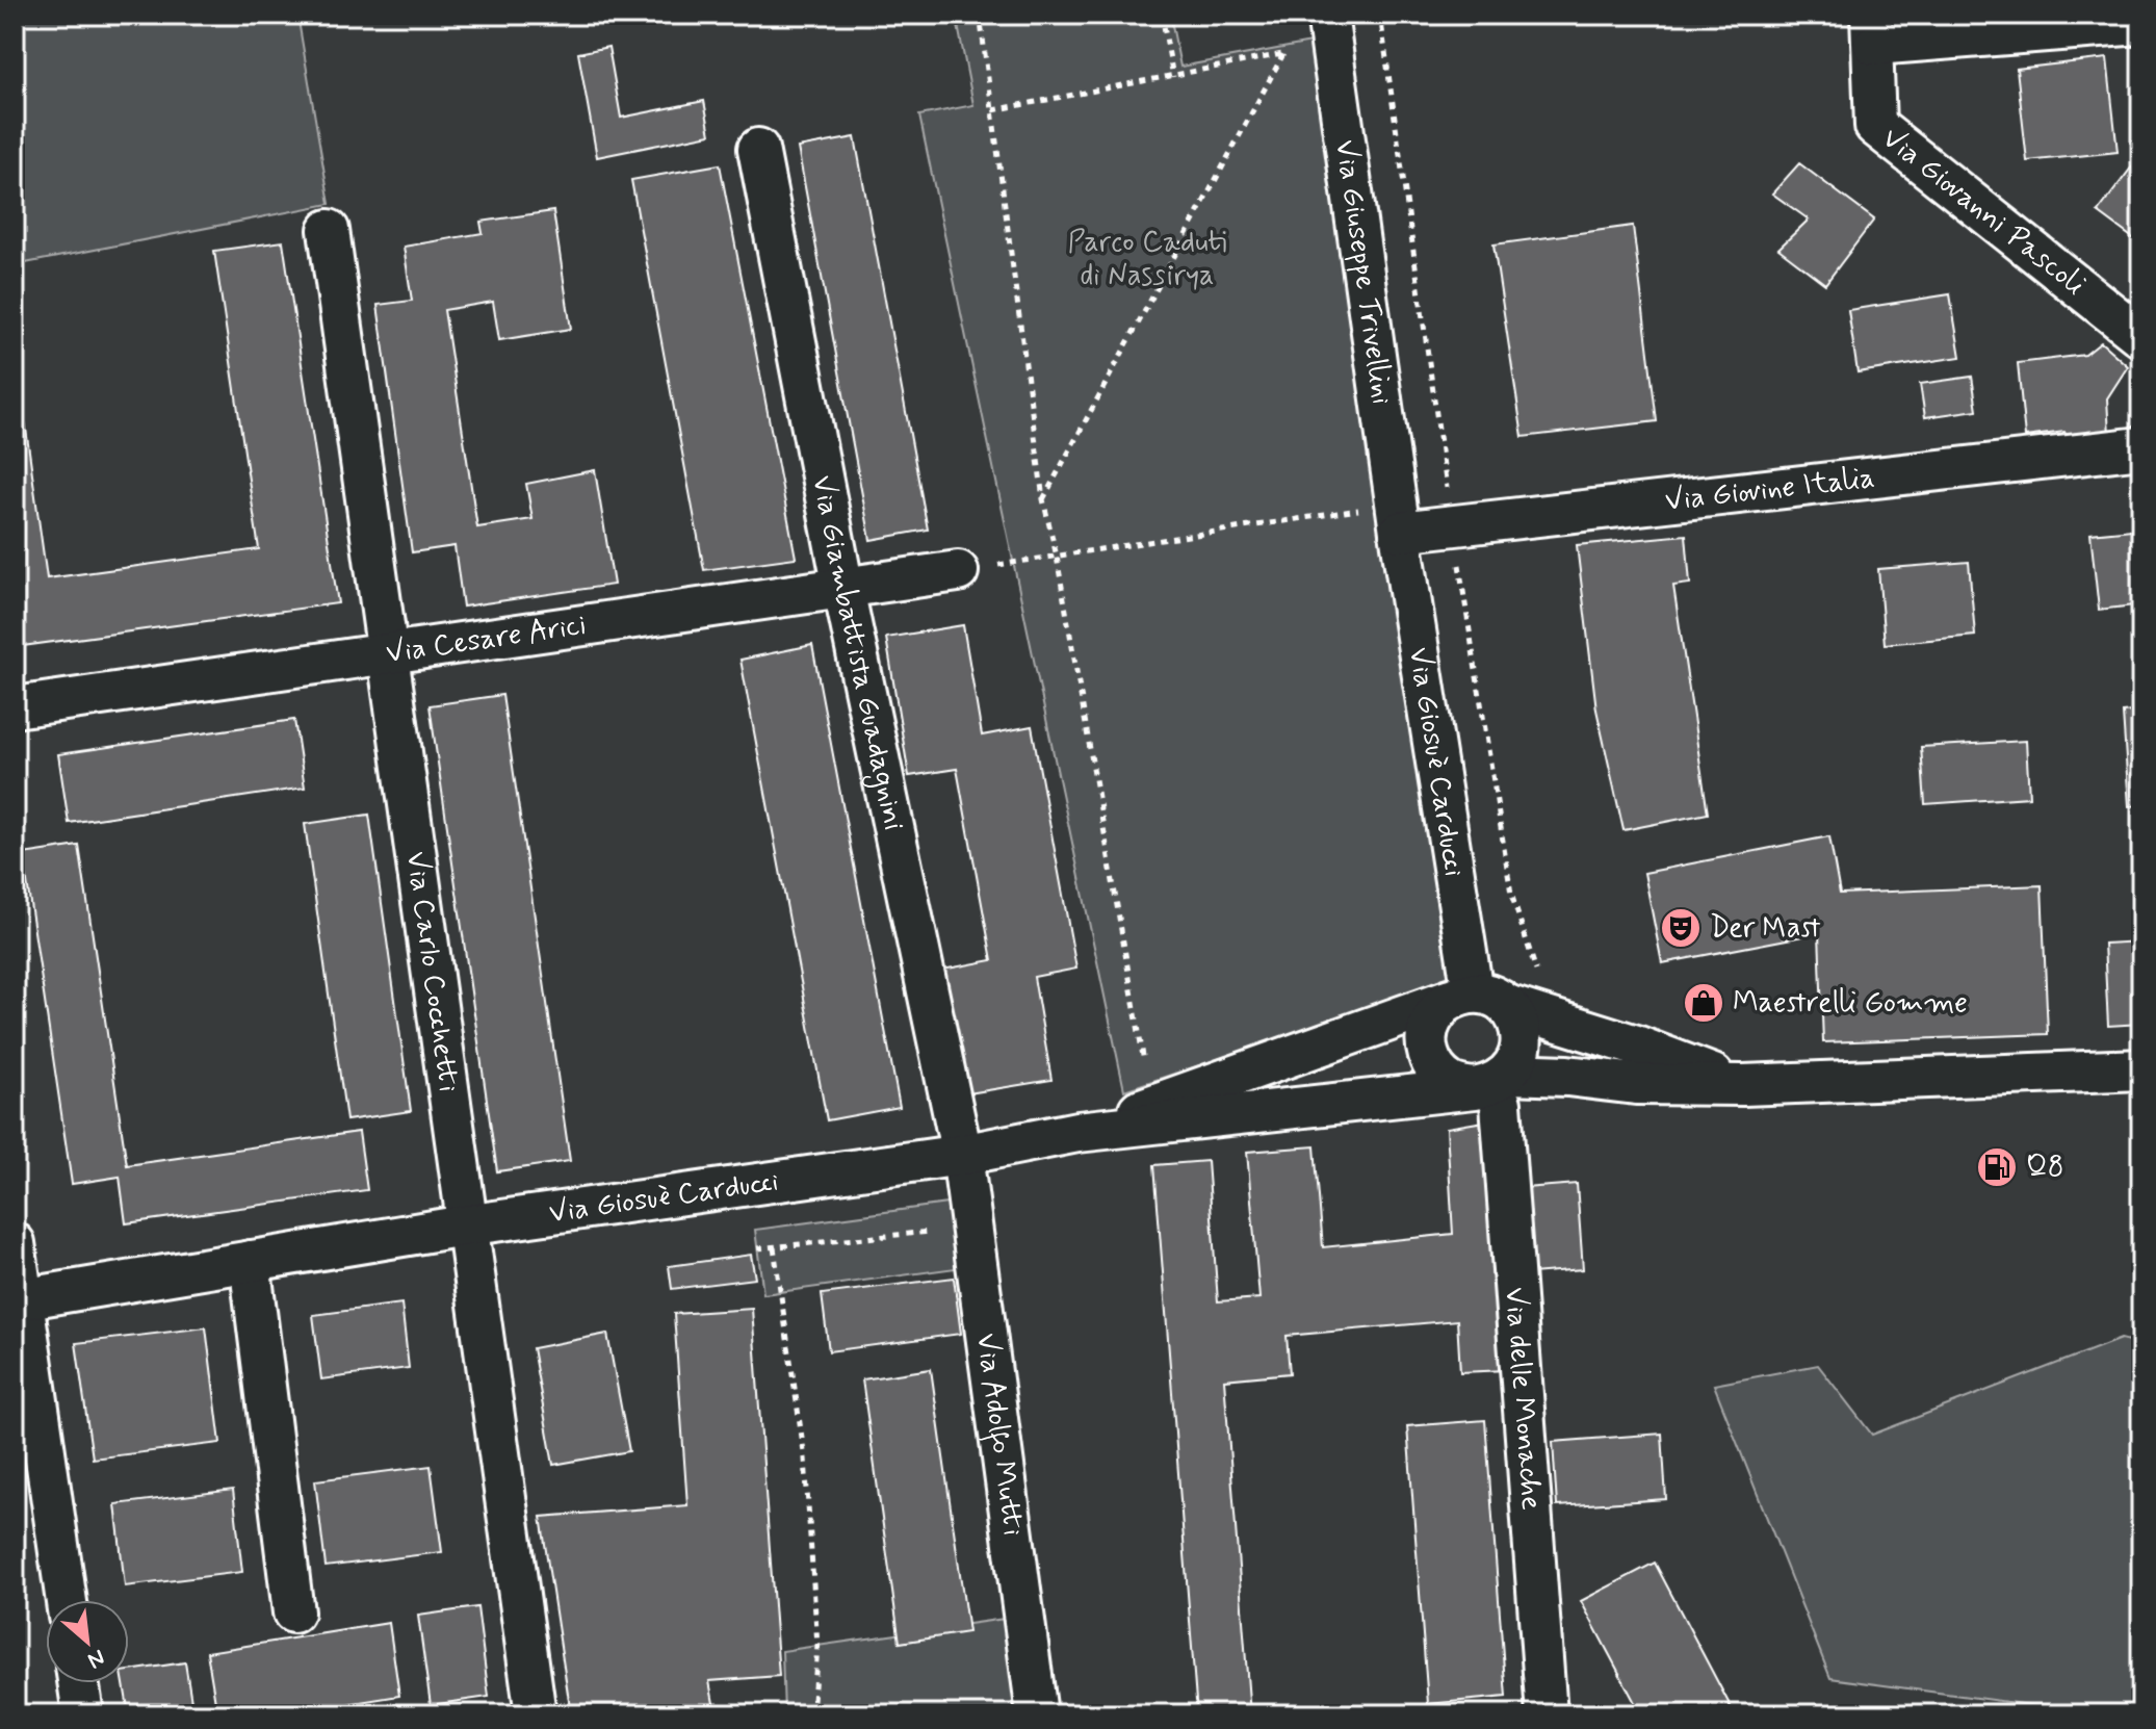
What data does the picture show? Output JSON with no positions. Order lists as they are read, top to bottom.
{
  "streets": {
    "street": [
      "Via Giovanni Pascoli",
      "Via Giuseppe Trivellini",
      "Via Giovine Italia",
      "Via Cesare Arici",
      "Via Giambattista Guadagnini",
      "Via Giosuè Carducci",
      "Via Carlo Cocchetti",
      "Via delle Monache",
      "Via Adolfo Mutti"
    ]
  },
  "crossings": [
    ["Via Giuseppe Trivellini", "Via Giovine Italia"],
    ["Via Giuseppe Trivellini", "Via Giosuè Carducci"],
    ["Via Giovine Italia", "Via Giosuè Carducci"],
    ["Via Cesare Arici", "Via Giambattista Guadagnini"],
    ["Via Cesare Arici", "Via Carlo Cocchetti"],
    ["Via Giambattista Guadagnini", "Via Giosuè Carducci"],
    ["Via Giambattista Guadagnini", "Via Adolfo Mutti"],
    ["Via Giosuè Carducci", "Via Carlo Cocchetti"],
    ["Via Giosuè Carducci", "Via delle Monache"],
    ["Via Giosuè Carducci", "Via Adolfo Mutti"]
  ],
  "parks": ["Parco Caduti di Nassirya"],
  "places": {
    "theatre": ["Der Mast"],
    "shop": ["Maestrelli Gomme"],
    "fuel station": ["Q8"]
  },
  "north": "bottom right"
}
